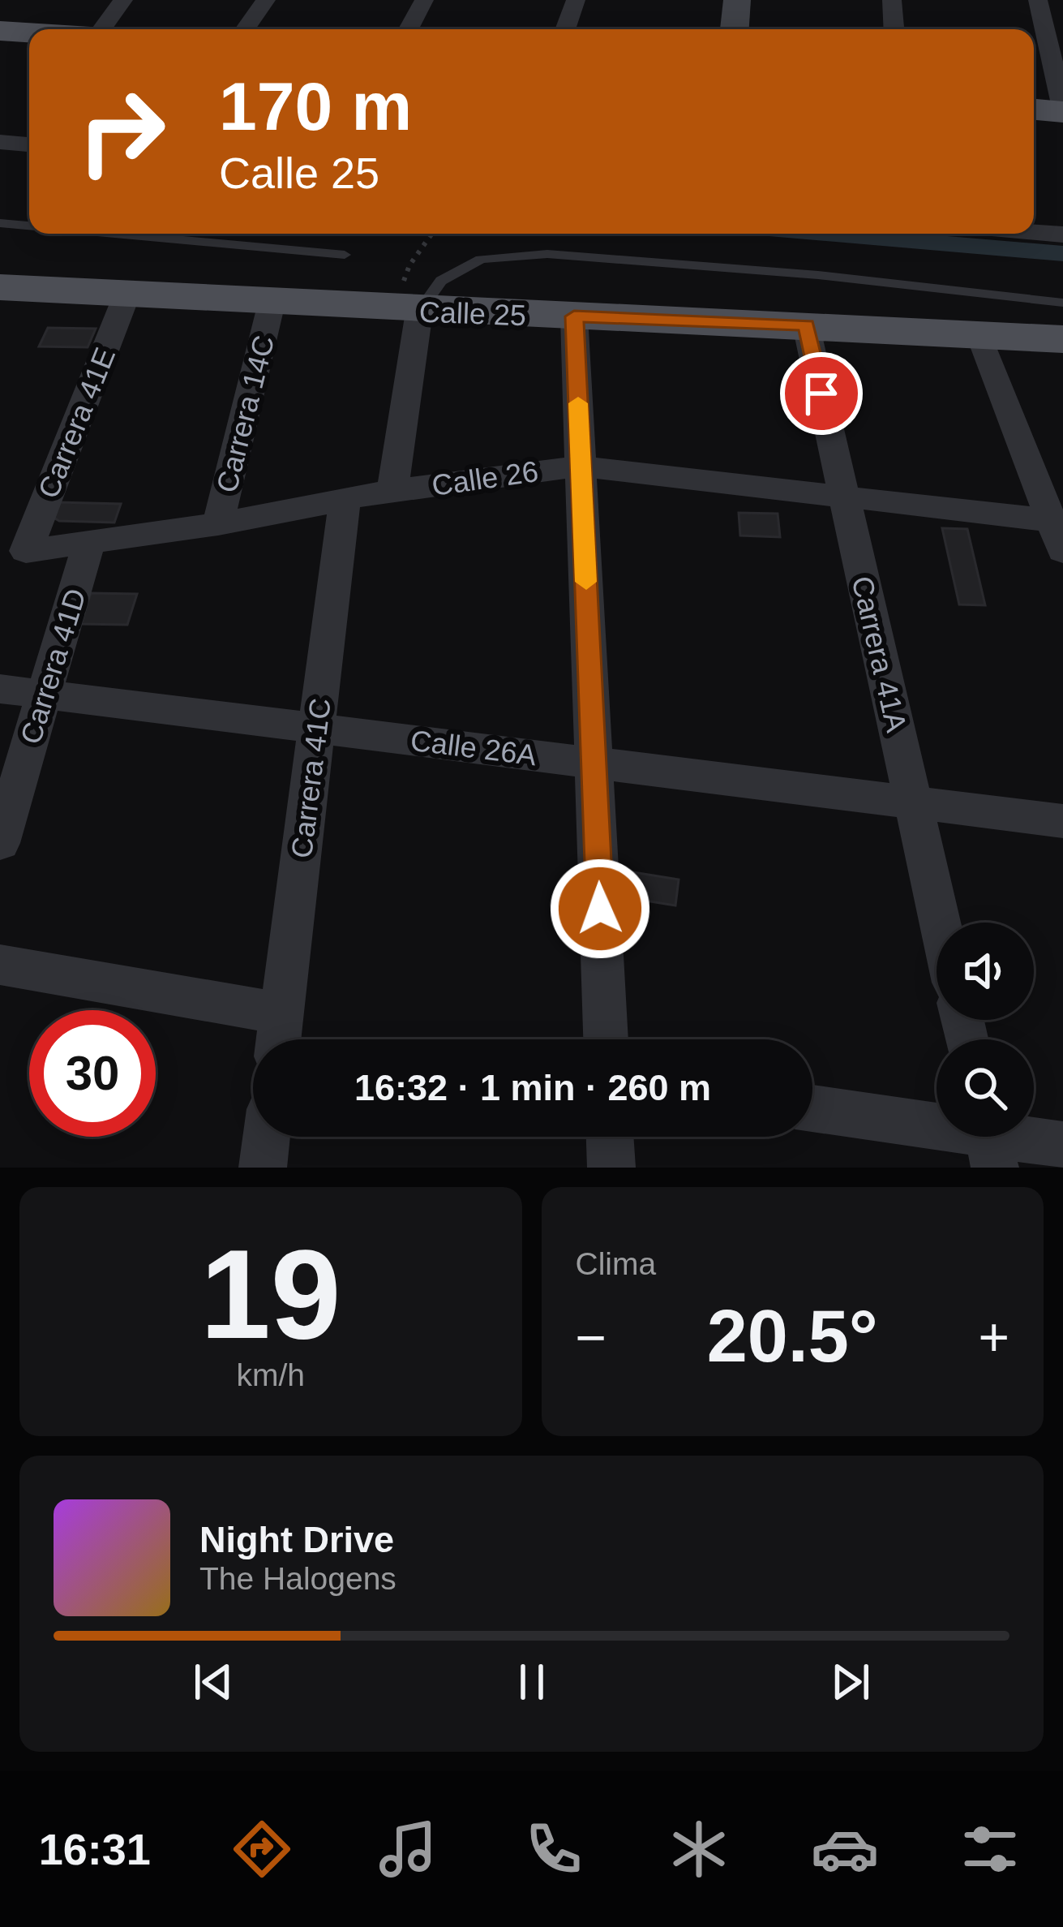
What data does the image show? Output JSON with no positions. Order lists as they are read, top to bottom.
{
  "streets": {
    "main road": ["Calle 25"],
    "street": [
      "Carrera 14C",
      "Carrera 41E",
      "Calle 26",
      "Carrera 41A",
      "Carrera 41D",
      "Calle 26A",
      "Carrera 41C"
    ]
  },
  "crossings": [
    ["Calle 25", "Carrera 14C"],
    ["Calle 25", "Carrera 41E"],
    ["Calle 25", "Carrera 41A"],
    ["Carrera 14C", "Calle 26"],
    ["Carrera 41E", "Calle 26"],
    ["Calle 26", "Carrera 41A"],
    ["Calle 26", "Carrera 41D"],
    ["Calle 26", "Carrera 41C"],
    ["Carrera 41A", "Calle 26A"],
    ["Carrera 41D", "Calle 26A"],
    ["Calle 26A", "Carrera 41C"]
  ],
  "page": {
    "turn": ["170 m", "Calle 25"],
    "limit": "30",
    "trip": "16:32 · 1 min · 260 m",
    "tile": [
      ["19", "km/h"],
      "Clima"
    ],
    "heat": ["−", "20.5°", "+"],
    "song": ["Night Drive", "The Halogens"],
    "tabs": "16:31"
  }
}
